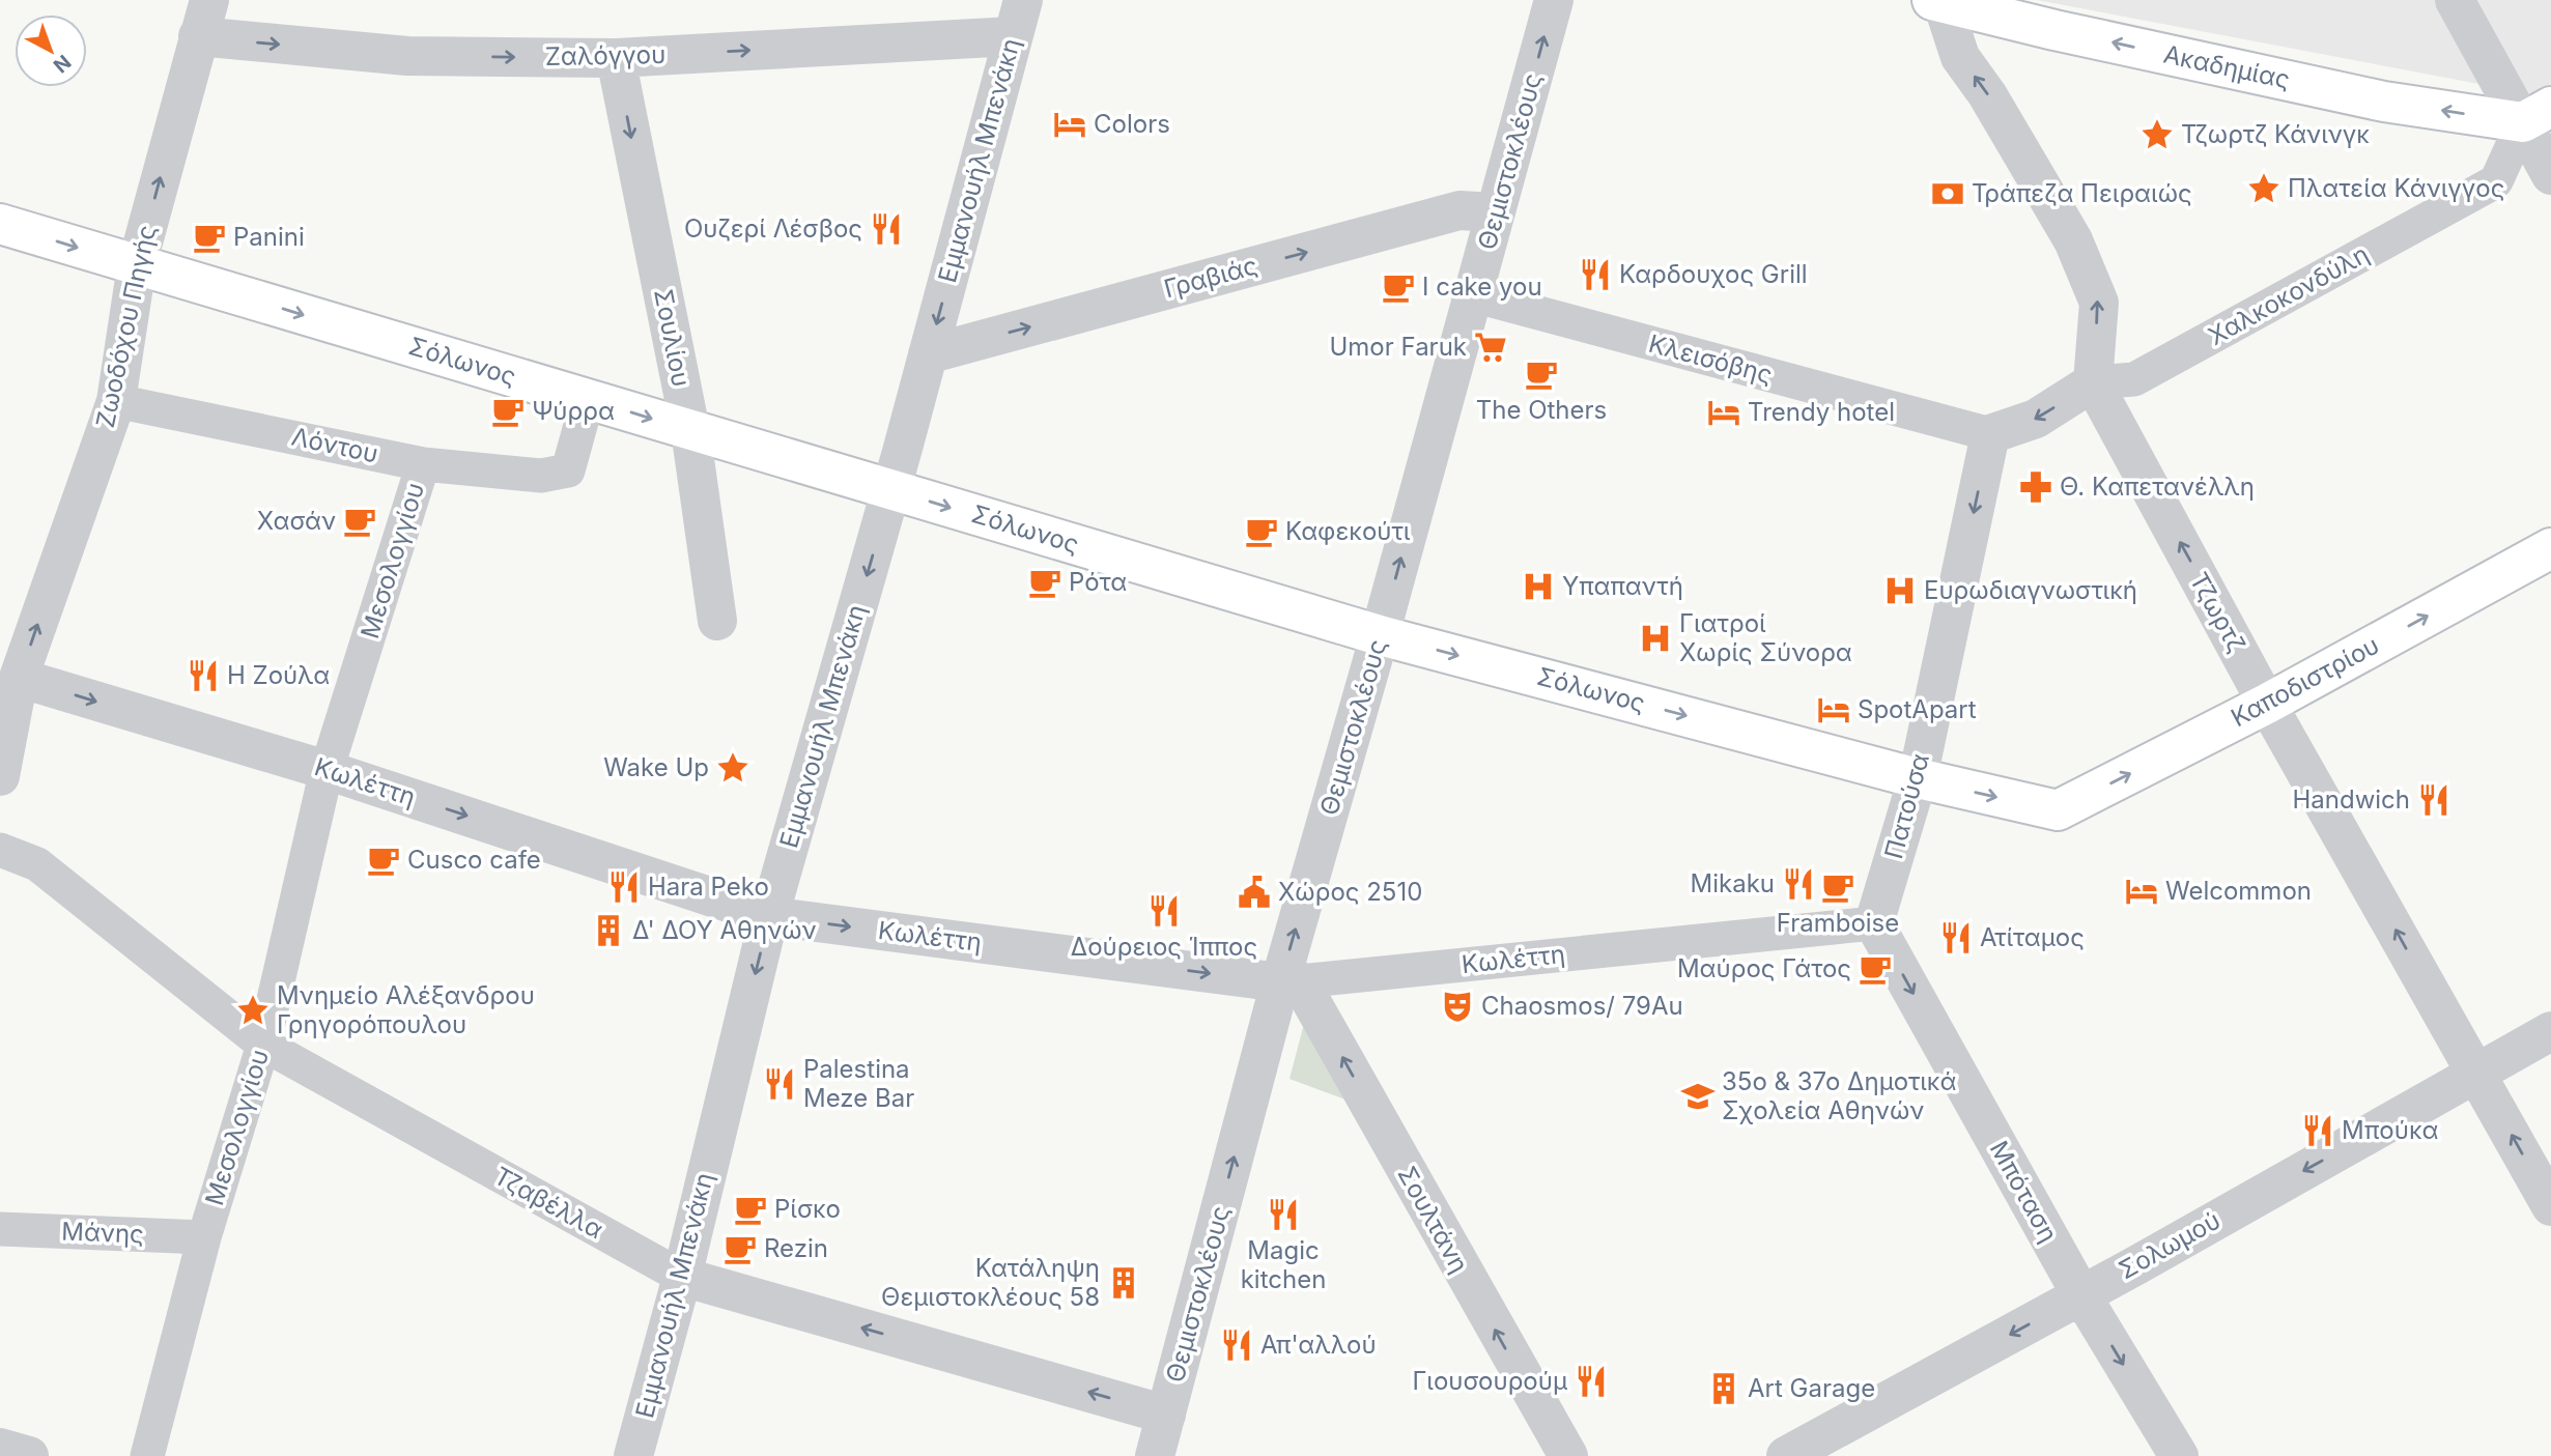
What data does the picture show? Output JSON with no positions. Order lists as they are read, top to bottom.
{
  "streets": {
    "main road": ["Ακαδημίας", "Σόλωνος", "Καποδιστρίου"],
    "street": [
      "Ζαλόγγου",
      "Εμμανουήλ Μπενάκη",
      "Θεμιστοκλέους",
      "Γραβιάς",
      "Χαλκοκονδύλη",
      "Ζωοδόχου Πηγής",
      "Σουλίου",
      "Κλεισόβης",
      "Λόντου",
      "Μεσολογγίου",
      "Τζωρτζ",
      "Κωλέττη",
      "Πατούσα",
      "Μπόταση",
      "Τζαβέλλα",
      "Σουλτάνη",
      "Μάνης",
      "Σολωμού"
    ]
  },
  "crossings": [
    ["Ζαλόγγου", "Εμμανουήλ Μπενάκη"],
    ["Ζαλόγγου", "Ζωοδόχου Πηγής"],
    ["Ζαλόγγου", "Σουλίου"],
    ["Ακαδημίας", "Χαλκοκονδύλη"],
    ["Εμμανουήλ Μπενάκη", "Γραβιάς"],
    ["Εμμανουήλ Μπενάκη", "Σόλωνος"],
    ["Εμμανουήλ Μπενάκη", "Κωλέττη"],
    ["Εμμανουήλ Μπενάκη", "Τζαβέλλα"],
    ["Θεμιστοκλέους", "Γραβιάς"],
    ["Θεμιστοκλέους", "Κλεισόβης"],
    ["Θεμιστοκλέους", "Σόλωνος"],
    ["Θεμιστοκλέους", "Κωλέττη"],
    ["Θεμιστοκλέους", "Τζαβέλλα"],
    ["Θεμιστοκλέους", "Σουλτάνη"],
    ["Χαλκοκονδύλη", "Κλεισόβης"],
    ["Χαλκοκονδύλη", "Τζωρτζ"],
    ["Χαλκοκονδύλη", "Πατούσα"],
    ["Ζωοδόχου Πηγής", "Σόλωνος"],
    ["Ζωοδόχου Πηγής", "Λόντου"],
    ["Ζωοδόχου Πηγής", "Κωλέττη"],
    ["Σουλίου", "Σόλωνος"],
    ["Κλεισόβης", "Πατούσα"],
    ["Σόλωνος", "Λόντου"],
    ["Σόλωνος", "Καποδιστρίου"],
    ["Σόλωνος", "Πατούσα"],
    ["Λόντου", "Μεσολογγίου"],
    ["Μεσολογγίου", "Κωλέττη"],
    ["Μεσολογγίου", "Τζαβέλλα"],
    ["Μεσολογγίου", "Μάνης"],
    ["Τζωρτζ", "Καποδιστρίου"],
    ["Τζωρτζ", "Σολωμού"],
    ["Κωλέττη", "Πατούσα"],
    ["Κωλέττη", "Μπόταση"],
    ["Κωλέττη", "Σουλτάνη"],
    ["Πατούσα", "Μπόταση"],
    ["Μπόταση", "Σολωμού"]
  ],
  "one_way": [
    "Ζαλόγγου",
    "Ακαδημίας",
    "Εμμανουήλ Μπενάκη",
    "Θεμιστοκλέους",
    "Γραβιάς",
    "Ζωοδόχου Πηγής",
    "Σουλίου",
    "Σόλωνος",
    "Τζωρτζ",
    "Καποδιστρίου",
    "Κωλέττη",
    "Πατούσα",
    "Μπόταση",
    "Τζαβέλλα",
    "Σουλτάνη",
    "Σολωμού"
  ],
  "places": {
    "hotel": [
      "Colors",
      "Trendy hotel",
      "SpotApart",
      "Welcommon"
    ],
    "place": [
      "Τζωρτζ Κάνινγκ",
      "Πλατεία Κάνιγγος",
      "Wake Up",
      "Μνημείο Αλέξανδρου Γρηγορόπουλου"
    ],
    "bank": ["Τράπεζα Πειραιώς"],
    "restaurant": [
      "Ουζερί Λέσβος",
      "Καρδουχος Grill",
      "Η Ζούλα",
      "Handwich",
      "Mikaku",
      "Hara Peko",
      "Δούρειος Ίππος",
      "Ατίταμος",
      "Palestina Meze Bar",
      "Μπούκα",
      "Magic kitchen",
      "Απ'αλλού",
      "Γιουσουρούμ"
    ],
    "cafe": [
      "Panini",
      "I cake you",
      "The Οthers",
      "Ψύρρα",
      "Χασάν",
      "Καφεκούτι",
      "Ρότα",
      "Cusco cafe",
      "Framboise",
      "Μαύρος Γάτος",
      "Ρίσκο",
      "Rezin"
    ],
    "supermarket": ["Umor Faruk"],
    "pharmacy": ["Θ. Καπετανέλλη"],
    "hospital": ["Υπαπαντή", "Ευρωδιαγνωστική", "Γιατροί Χωρίς Σύνορα"],
    "public building": ["Χώρος 2510"],
    "building": ["Δ' ΔΟΥ Αθηνών", "Κατάληψη Θεμιστοκλέους 58", "Art Garage"],
    "theatre": ["Chaosmos/ 79Au"],
    "school or university": ["35ο & 37ο Δημοτικά Σχολεία Αθηνών"]
  },
  "north": "bottom right"
}
